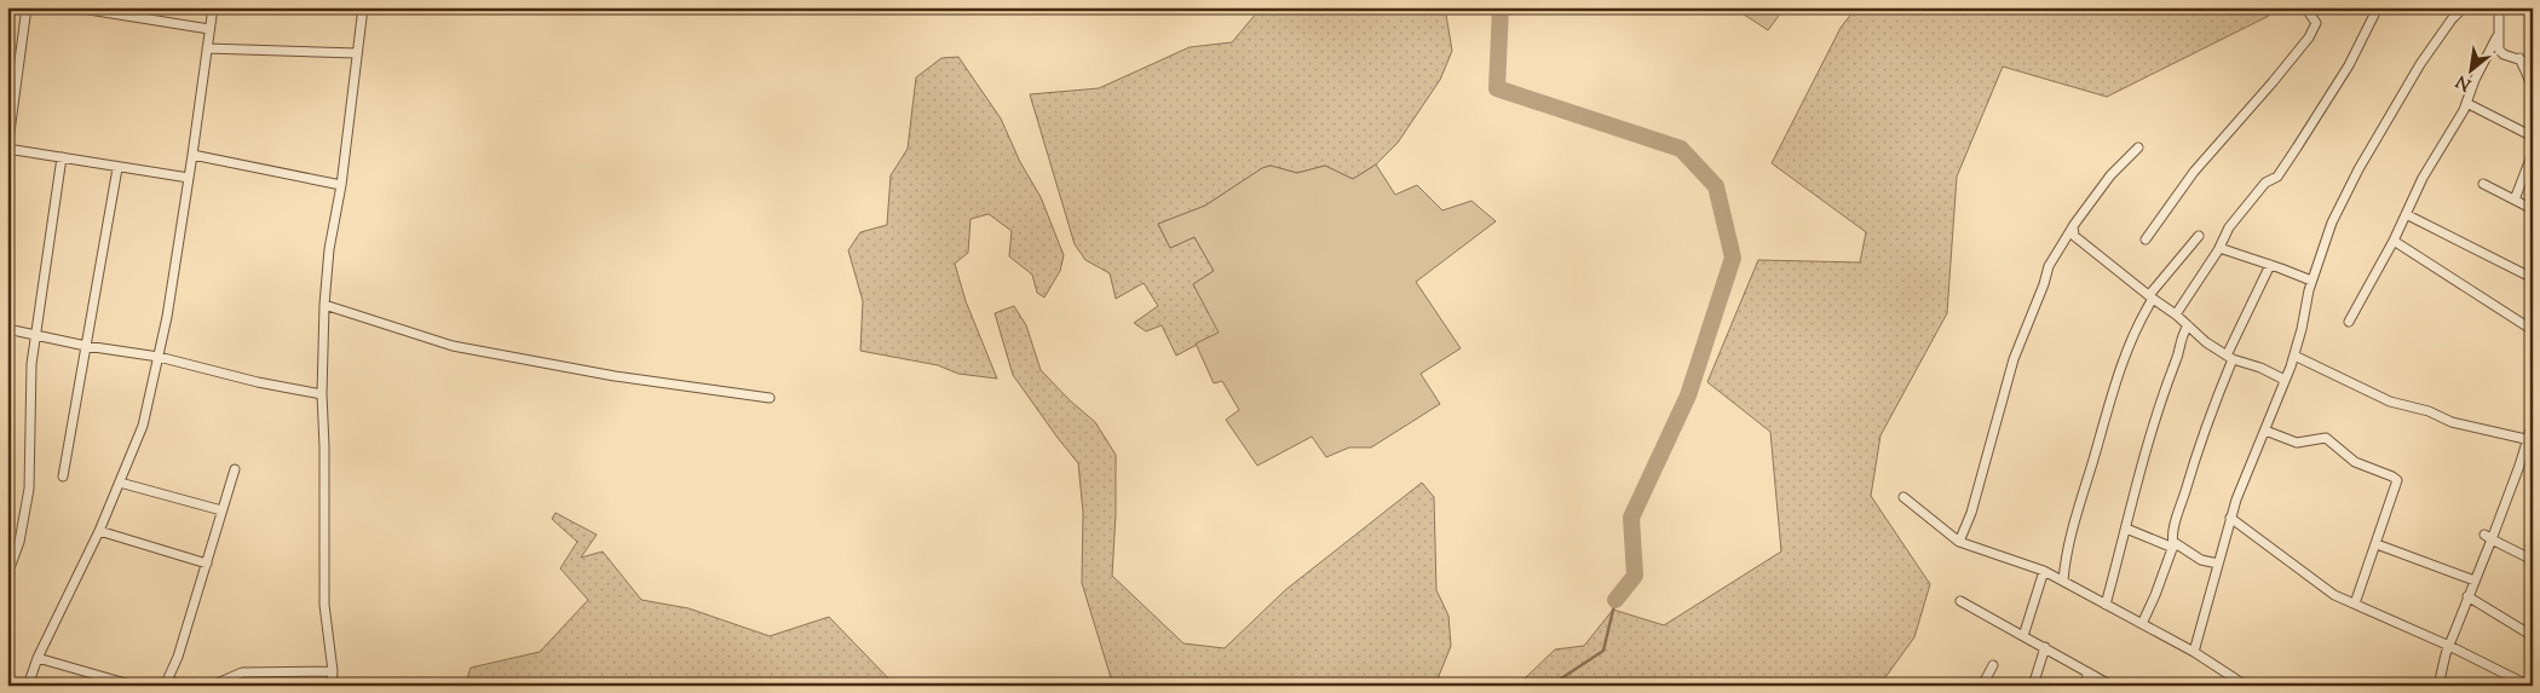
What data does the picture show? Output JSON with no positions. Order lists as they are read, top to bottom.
{
  "north": "bottom left"
}
